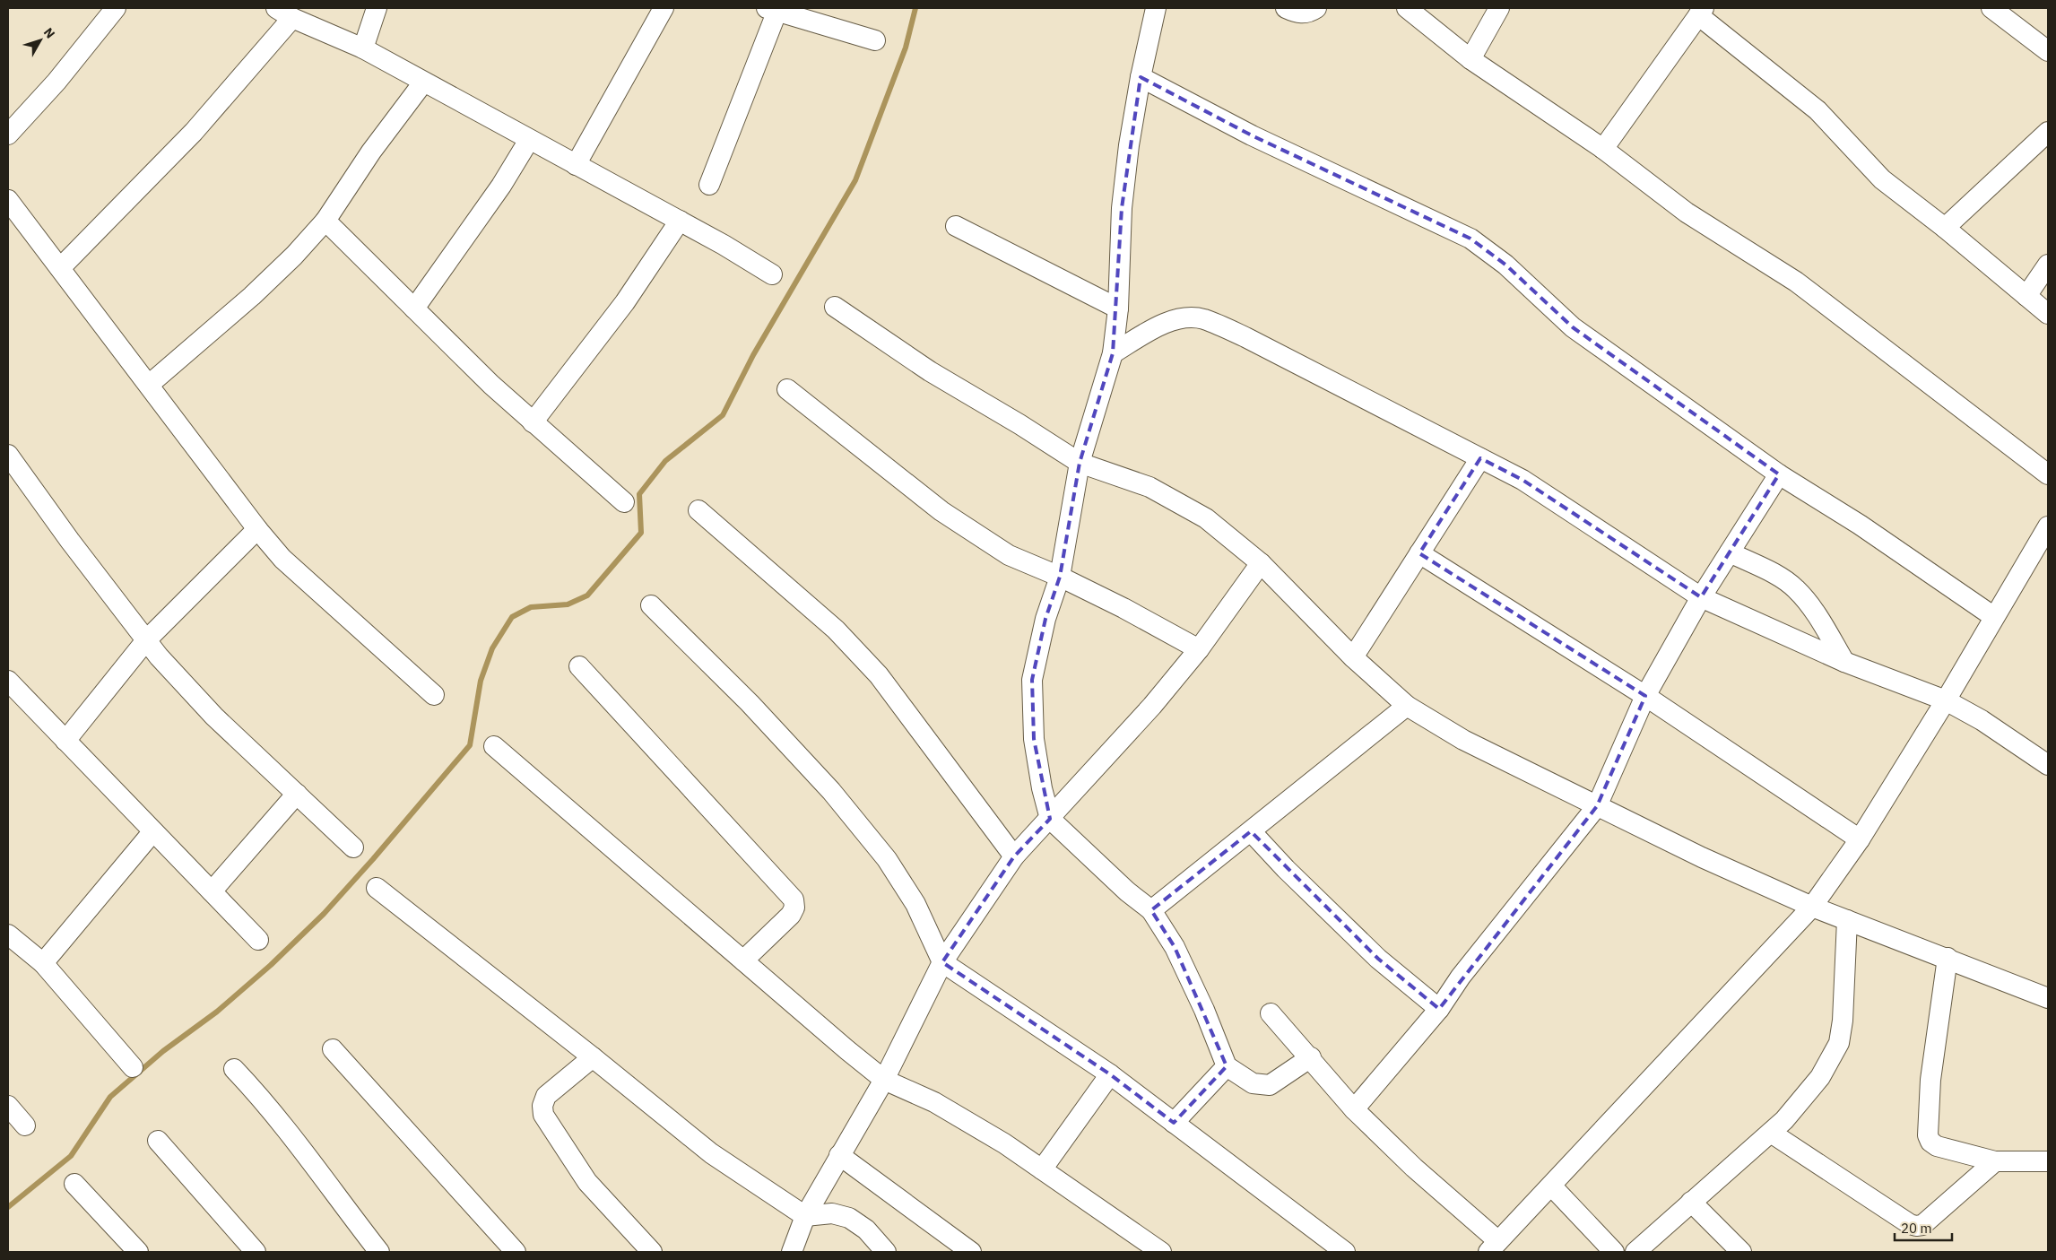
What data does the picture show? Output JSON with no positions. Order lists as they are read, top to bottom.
{
  "scale_bar": "20 m",
  "north": "top right"
}
